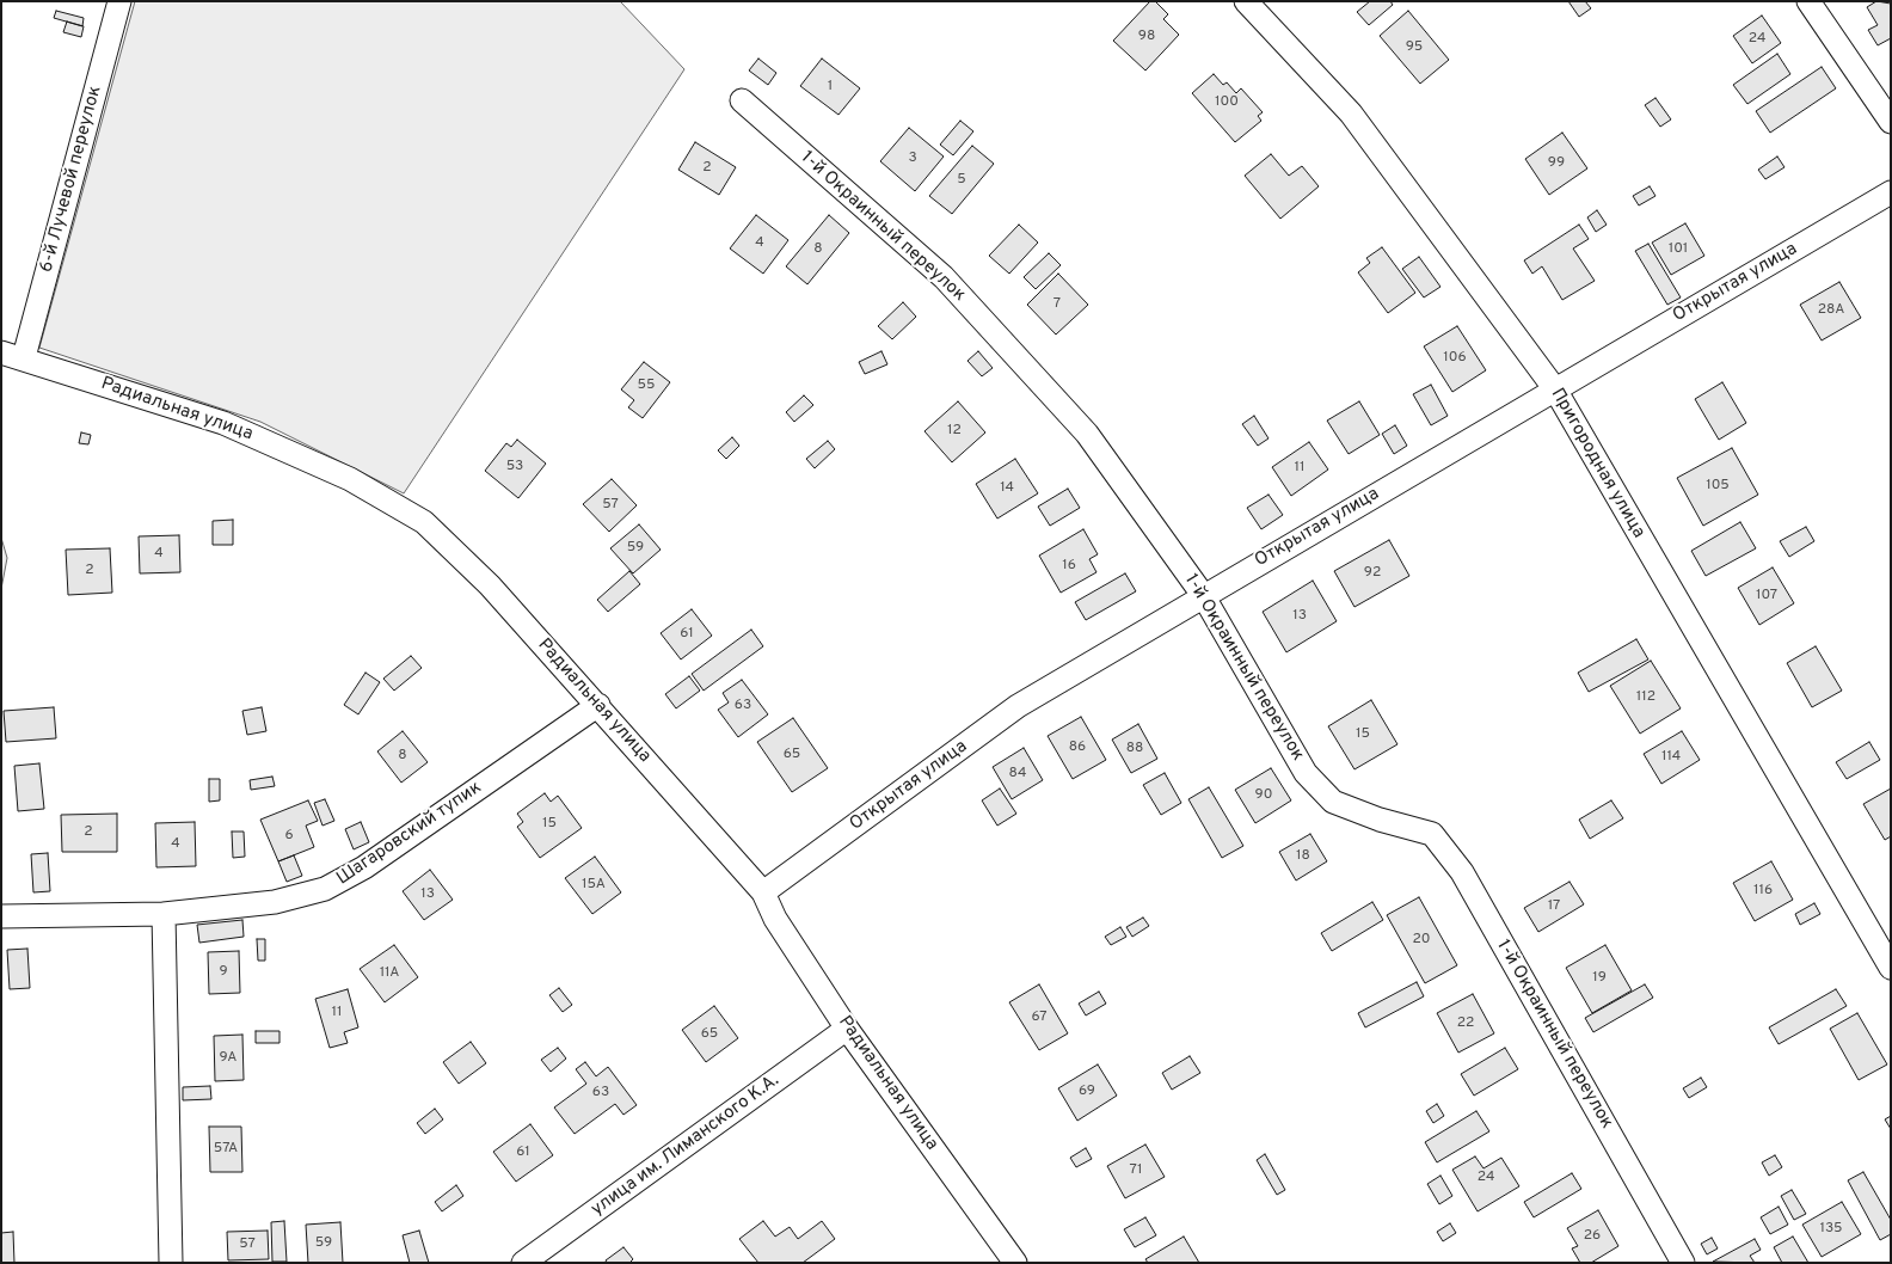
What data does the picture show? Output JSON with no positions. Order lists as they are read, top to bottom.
{
  "streets": {
    "street": [
      "6-й Лучевой переулок",
      "1-й Окраинный переулок",
      "Открытая улица",
      "Радиальная улица",
      "Пригородная улица",
      "Шагаровский тупик",
      "улица им. Лиманского К.А."
    ]
  },
  "crossings": [
    ["6-й Лучевой переулок", "Радиальная улица"],
    ["1-й Окраинный переулок", "Открытая улица"],
    ["Открытая улица", "Радиальная улица"],
    ["Открытая улица", "Пригородная улица"],
    ["Радиальная улица", "Шагаровский тупик"],
    ["Радиальная улица", "улица им. Лиманского К.А."]
  ],
  "house_numbers": [
    "98",
    "24",
    "95",
    "1",
    "100",
    "3",
    "99",
    "2",
    "5",
    "4",
    "8",
    "101",
    "7",
    "28А",
    "106",
    "55",
    "12",
    "53",
    "11",
    "105",
    "14",
    "57",
    "59",
    "4",
    "16",
    "2",
    "92",
    "107",
    "13",
    "61",
    "112",
    "63",
    "15",
    "86",
    "88",
    "65",
    "8",
    "114",
    "84",
    "90",
    "15",
    "2",
    "6",
    "4",
    "18",
    "15А",
    "116",
    "13",
    "17",
    "20",
    "9",
    "11А",
    "19",
    "11",
    "67",
    "22",
    "65",
    "9А",
    "69",
    "63",
    "57А",
    "61",
    "71",
    "24",
    "135",
    "26",
    "59",
    "57"
  ]
}
